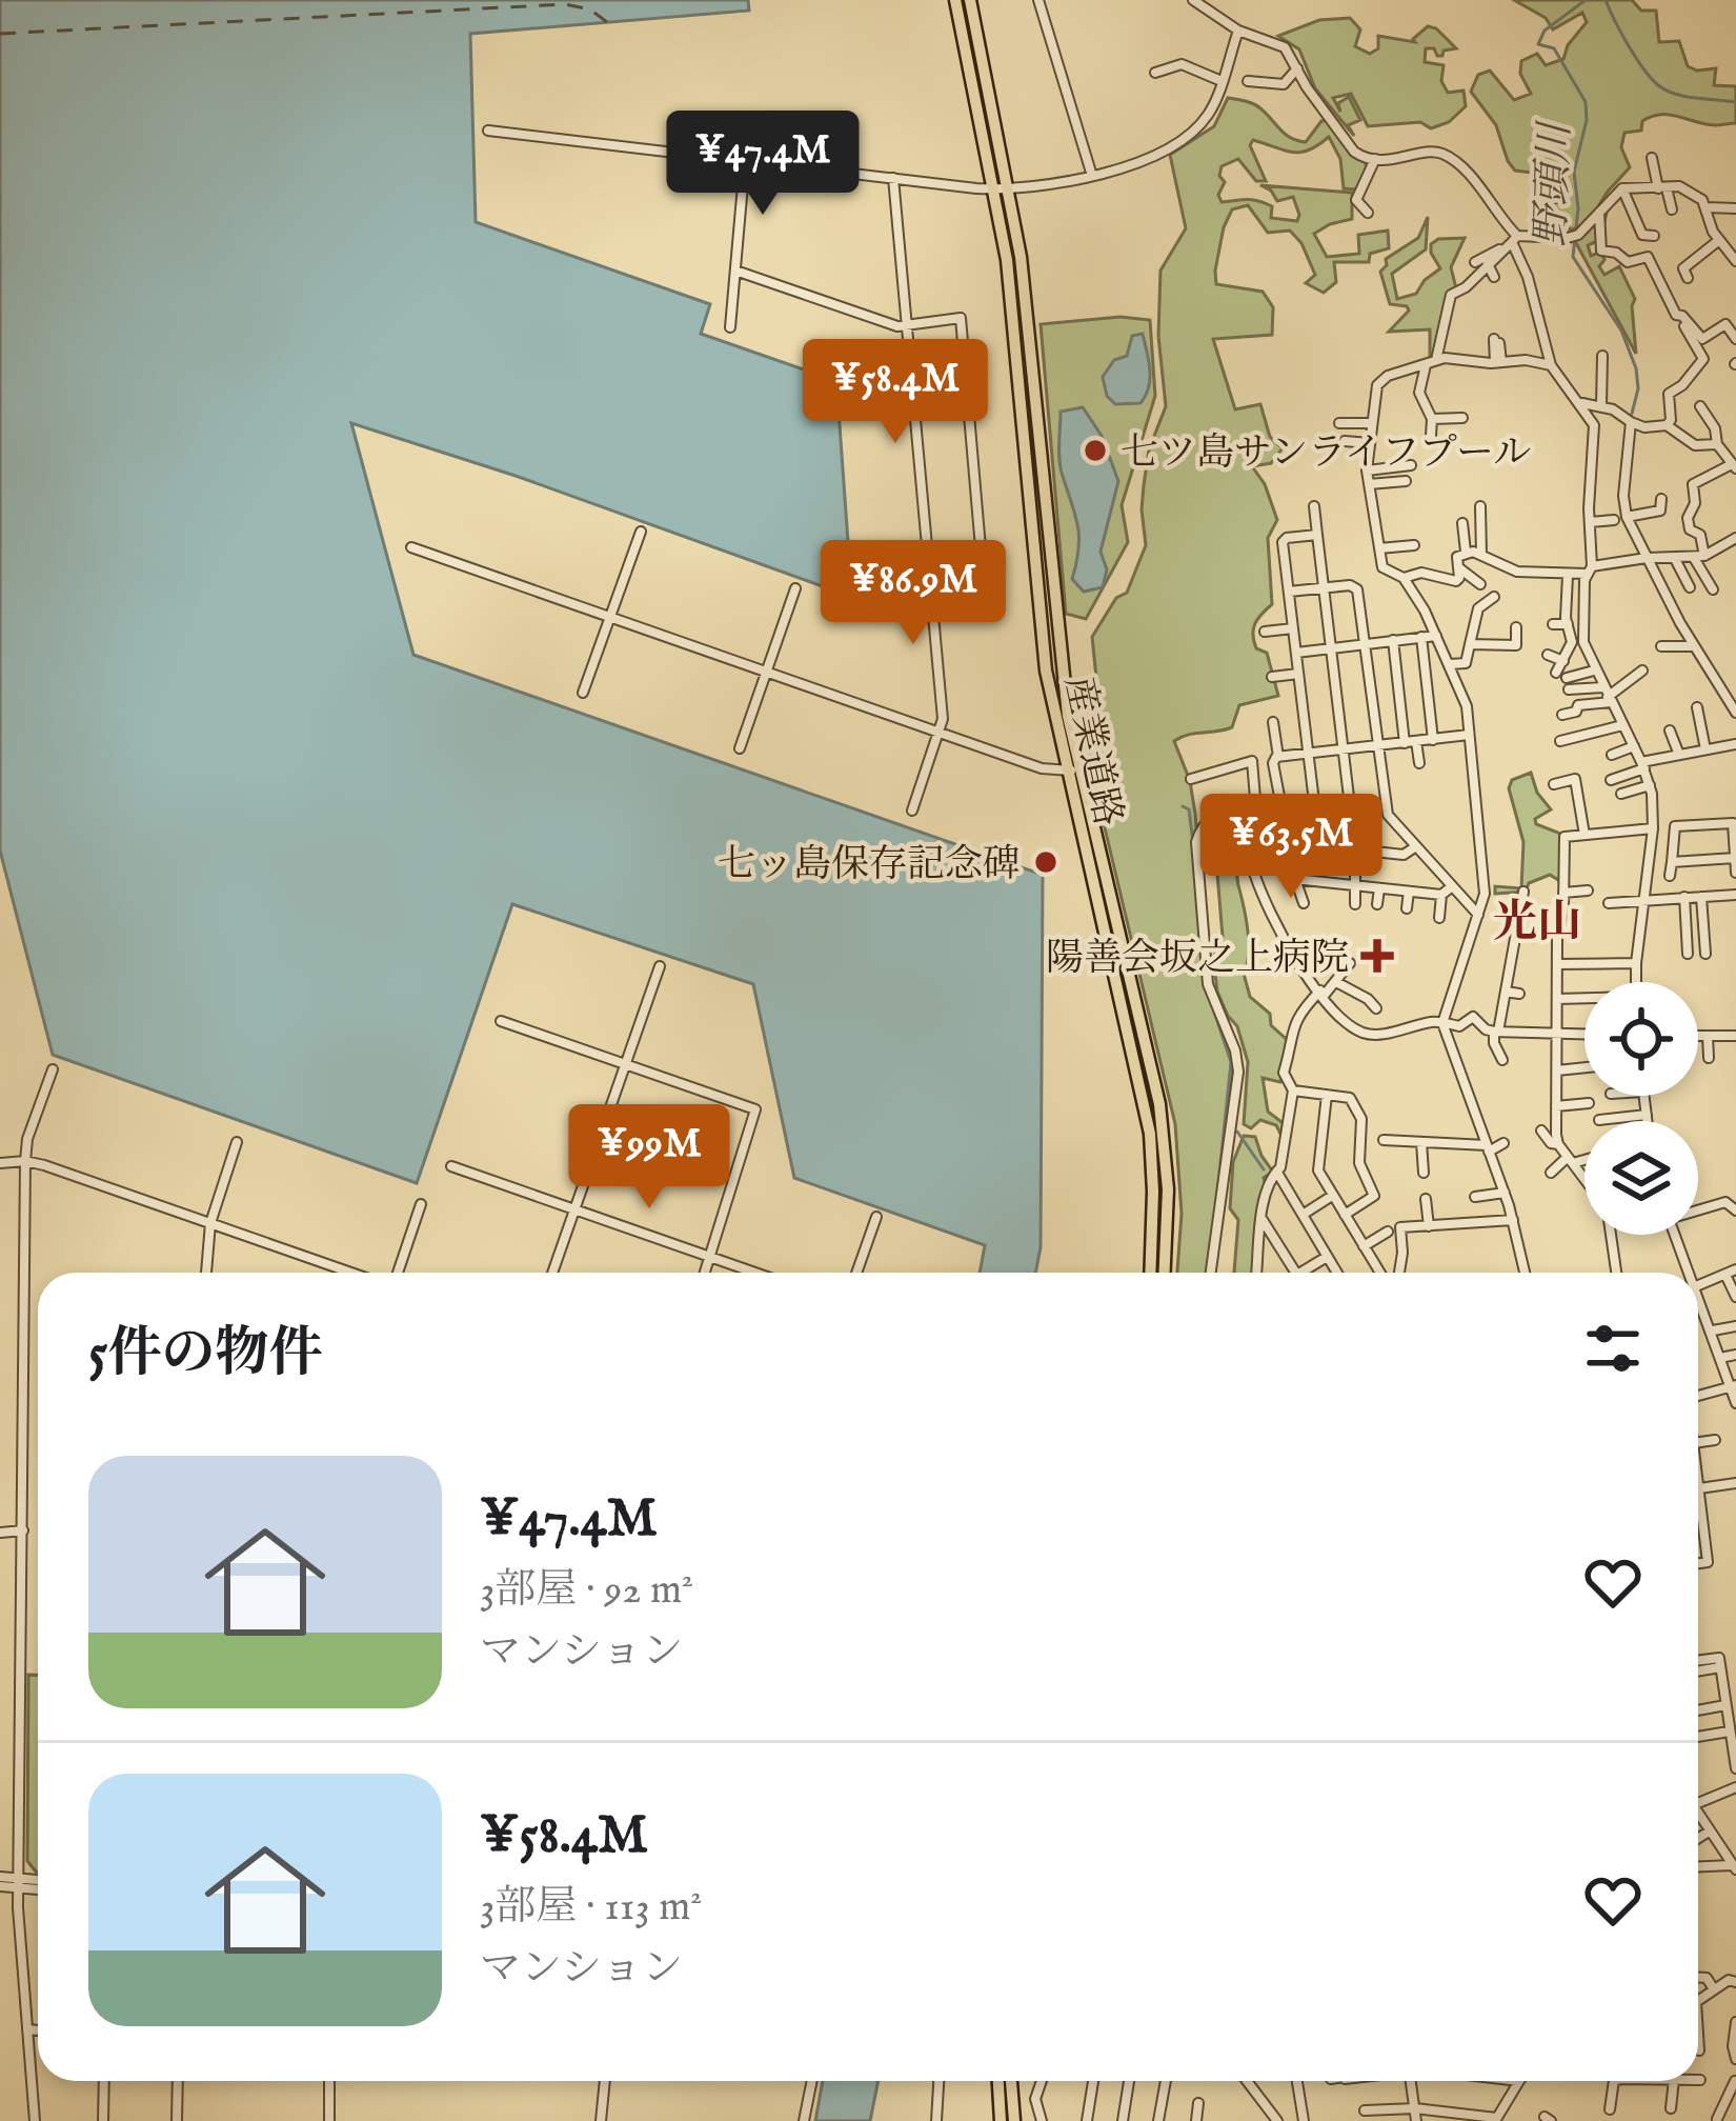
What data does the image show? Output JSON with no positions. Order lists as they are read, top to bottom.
{
  "streets": {
    "main road": ["産業道路"]
  },
  "districts": ["光山"],
  "water": ["野頭川"],
  "places": {
    "other": ["七ツ島サンライフプール", "七ッ島保存記念碑"],
    "health": ["陽善会坂之上病院"]
  },
  "page": {
    "price": [
      "¥47.4M",
      "¥58.4M",
      "¥86.9M",
      "¥63.5M",
      "¥99M"
    ],
    "heading": "5件の物件",
    "list": [
      {
        "name": "¥47.4M",
        "note": "3部屋 · 92 m² · マンション"
      },
      {
        "name": "¥58.4M",
        "note": "3部屋 · 113 m² · マンション"
      }
    ]
  }
}
